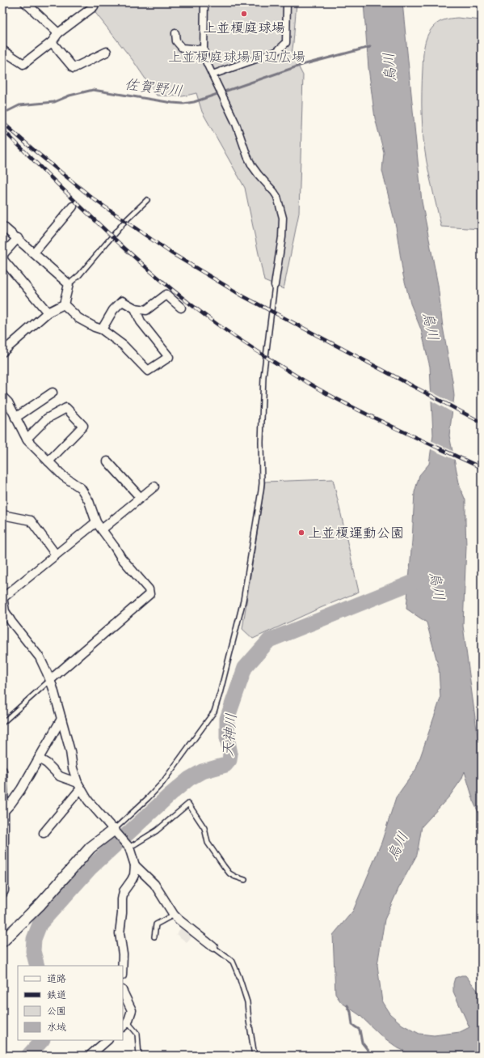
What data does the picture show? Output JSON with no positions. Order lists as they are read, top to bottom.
{
  "water": ["烏川", "佐賀野川", "天神川"],
  "parks": ["上並榎庭球場周辺広場"],
  "places": ["上並榎庭球場", "上並榎運動公園"],
  "legend": [
    "道路",
    "鉄道",
    "公園",
    "水域"
  ]
}
